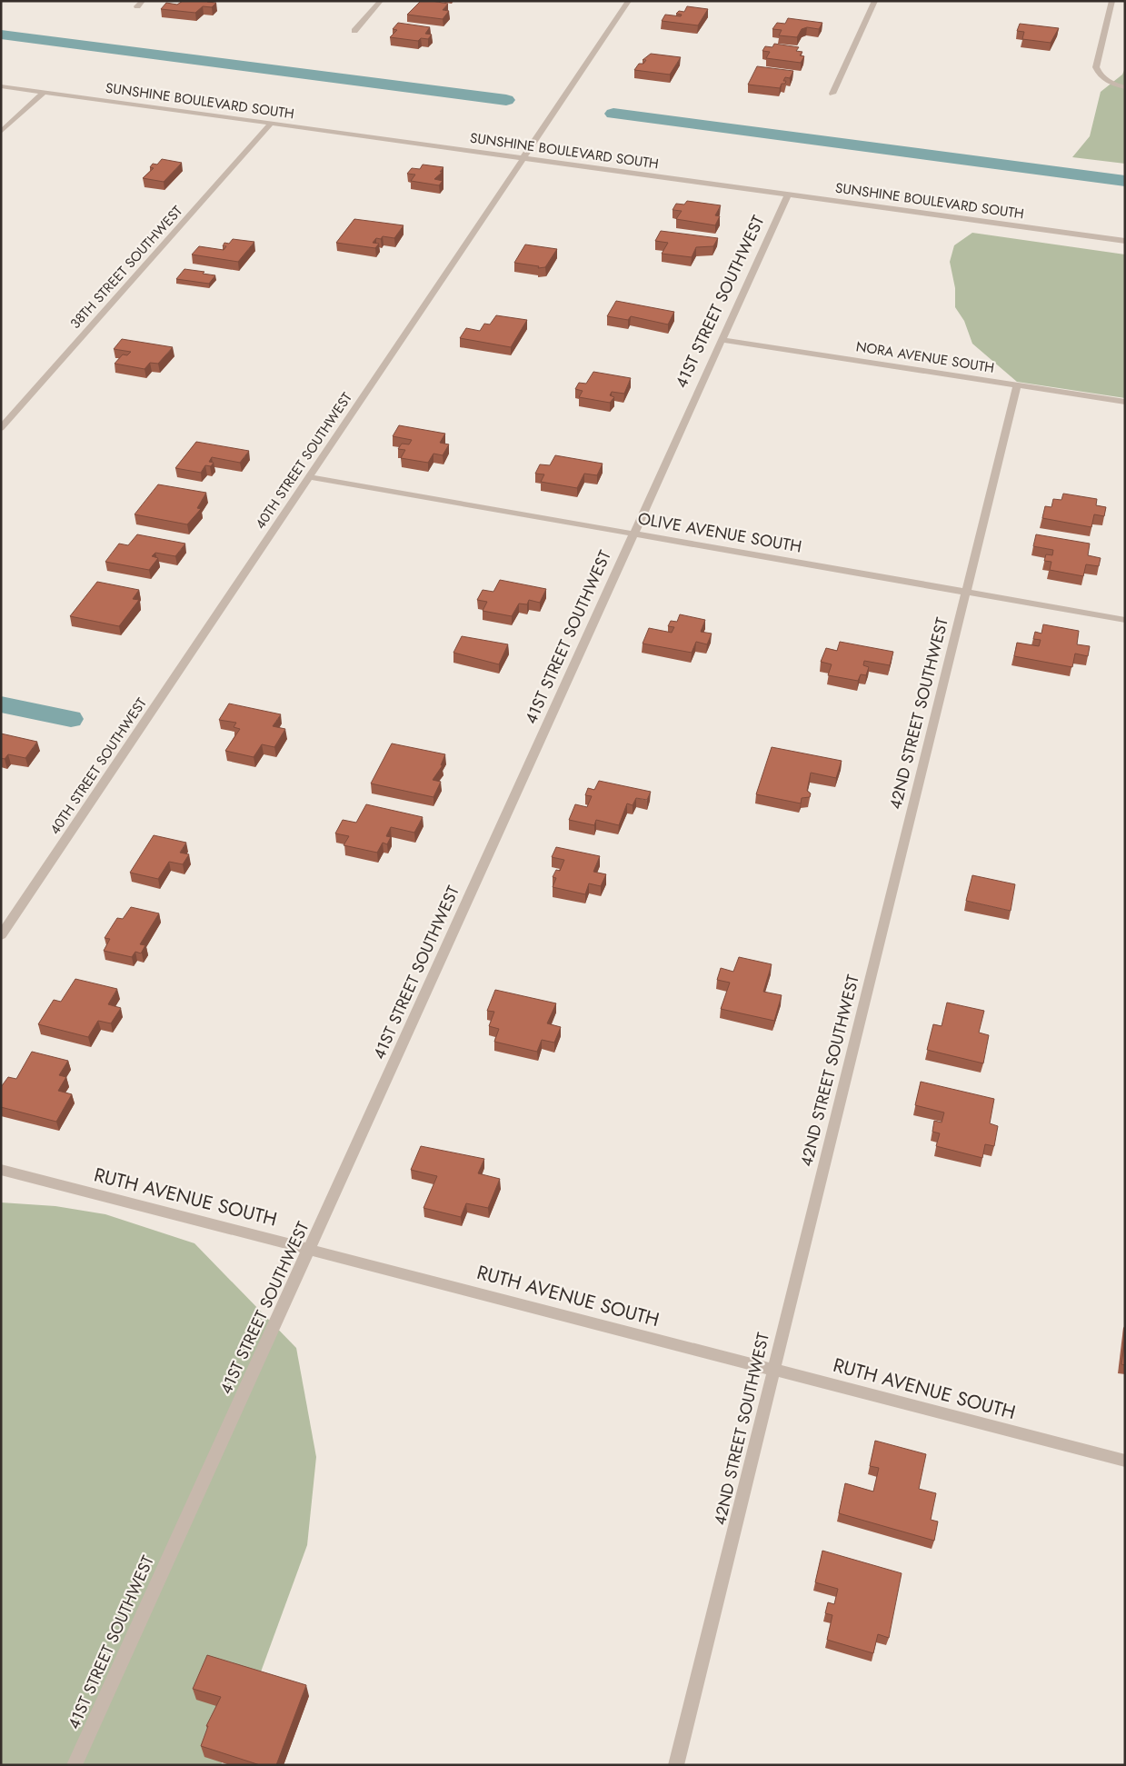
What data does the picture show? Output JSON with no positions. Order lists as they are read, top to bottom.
{
  "streets": {
    "street": [
      "SUNSHINE BOULEVARD SOUTH",
      "38TH STREET SOUTHWEST",
      "41ST STREET SOUTHWEST",
      "NORA AVENUE SOUTH",
      "40TH STREET SOUTHWEST",
      "OLIVE AVENUE SOUTH",
      "42ND STREET SOUTHWEST",
      "RUTH AVENUE SOUTH"
    ]
  },
  "crossings": [
    ["SUNSHINE BOULEVARD SOUTH", "38TH STREET SOUTHWEST"],
    ["SUNSHINE BOULEVARD SOUTH", "41ST STREET SOUTHWEST"],
    ["SUNSHINE BOULEVARD SOUTH", "40TH STREET SOUTHWEST"],
    ["41ST STREET SOUTHWEST", "NORA AVENUE SOUTH"],
    ["41ST STREET SOUTHWEST", "OLIVE AVENUE SOUTH"],
    ["41ST STREET SOUTHWEST", "RUTH AVENUE SOUTH"],
    ["NORA AVENUE SOUTH", "42ND STREET SOUTHWEST"],
    ["40TH STREET SOUTHWEST", "OLIVE AVENUE SOUTH"],
    ["OLIVE AVENUE SOUTH", "42ND STREET SOUTHWEST"],
    ["42ND STREET SOUTHWEST", "RUTH AVENUE SOUTH"]
  ]
}
